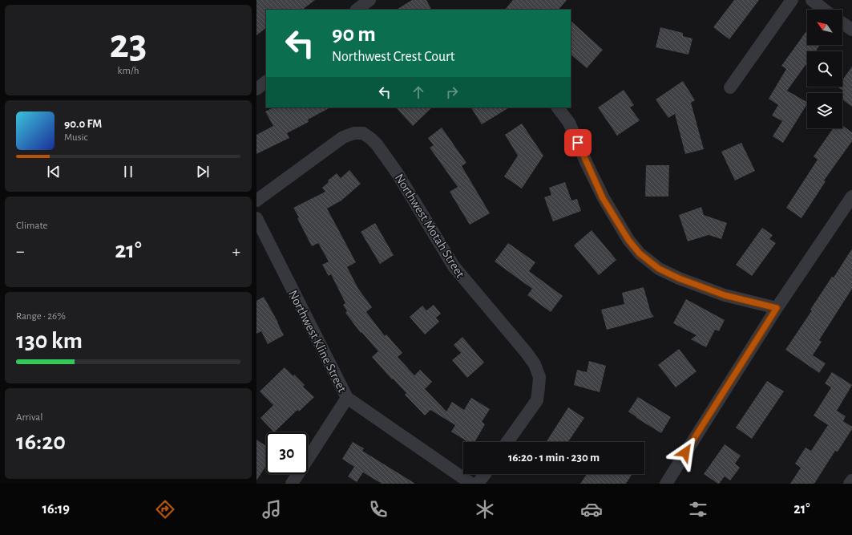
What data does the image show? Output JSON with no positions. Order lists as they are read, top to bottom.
{
  "streets": {
    "street": ["Northwest Motah Street", "Northwest Kline Street"]
  },
  "north": "top left",
  "page": {
    "tile": [
      ["23", "km/h"],
      "Climate",
      ["Range · 26%", "130 km"],
      ["Arrival", "16:20"]
    ],
    "turn": ["90 m", "Northwest Crest Court"],
    "song": ["90.0 FM", "Music"],
    "heat": ["−", "21°", "+"],
    "limit": "30",
    "trip": "16:20 · 1 min · 230 m",
    "tabs": ["16:19", "21°"]
  }
}
